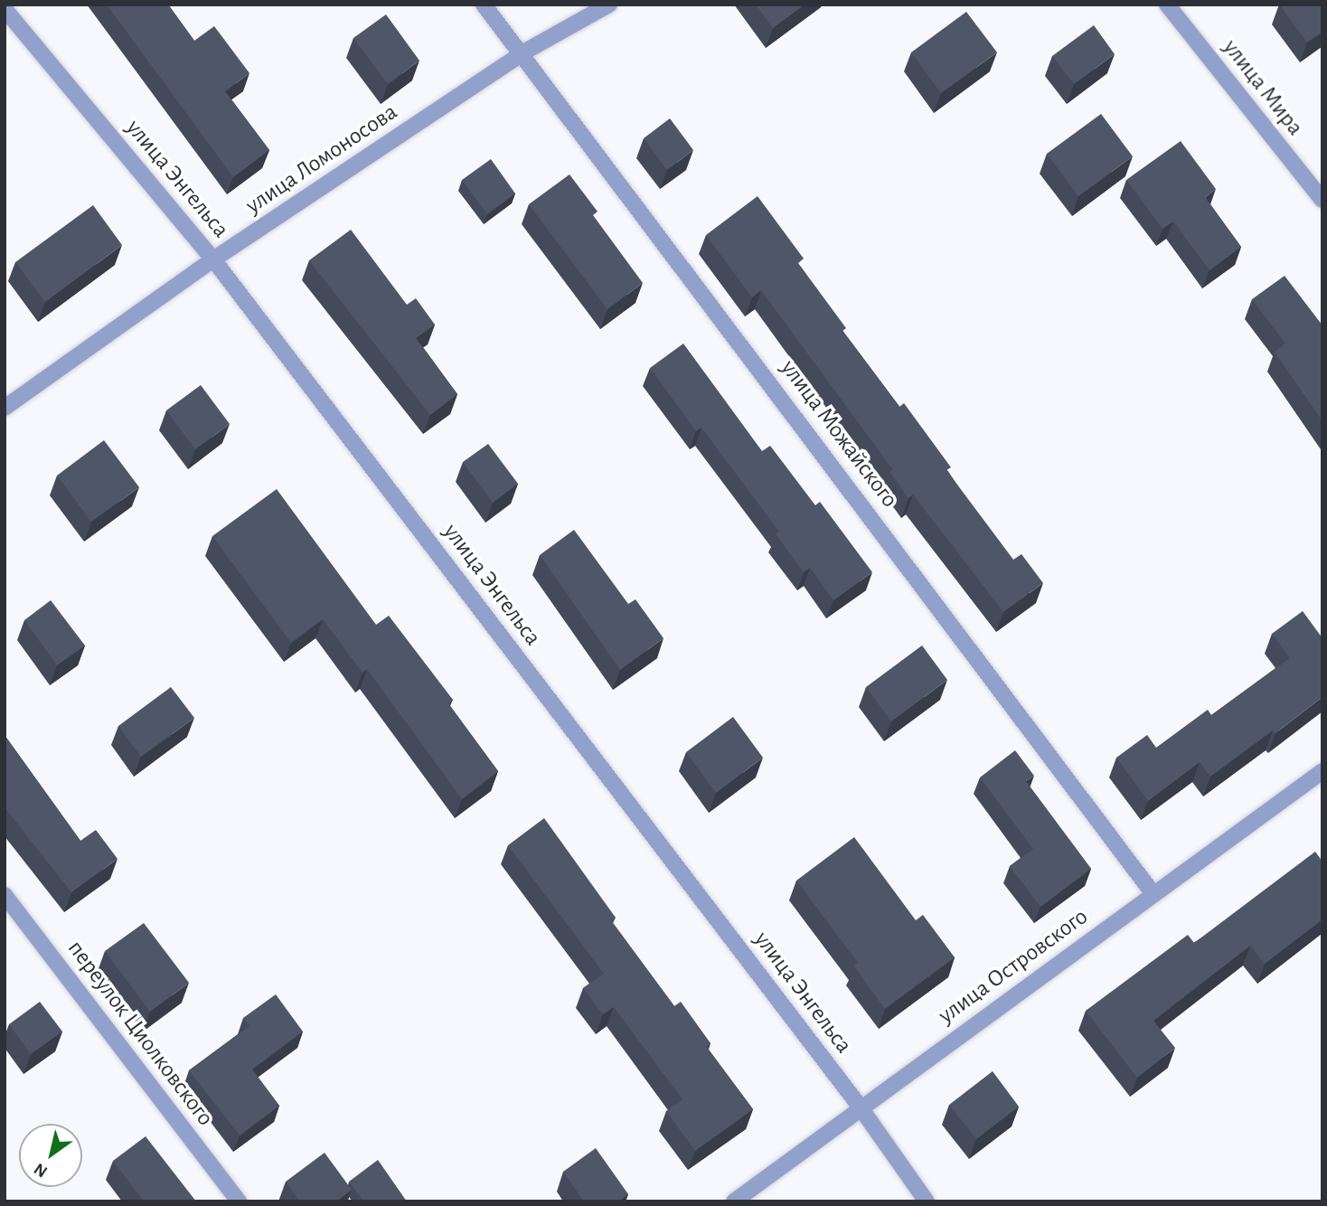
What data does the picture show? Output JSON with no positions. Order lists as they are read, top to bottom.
{
  "streets": {
    "street": [
      "улица Мира",
      "улица Ломоносова",
      "улица Энгельса",
      "улица Можайского",
      "улица Островского",
      "переулок Циолковского"
    ]
  },
  "crossings": [
    ["улица Ломоносова", "улица Энгельса"],
    ["улица Ломоносова", "улица Можайского"],
    ["улица Энгельса", "улица Островского"],
    ["улица Можайского", "улица Островского"]
  ],
  "north": "bottom left"
}
